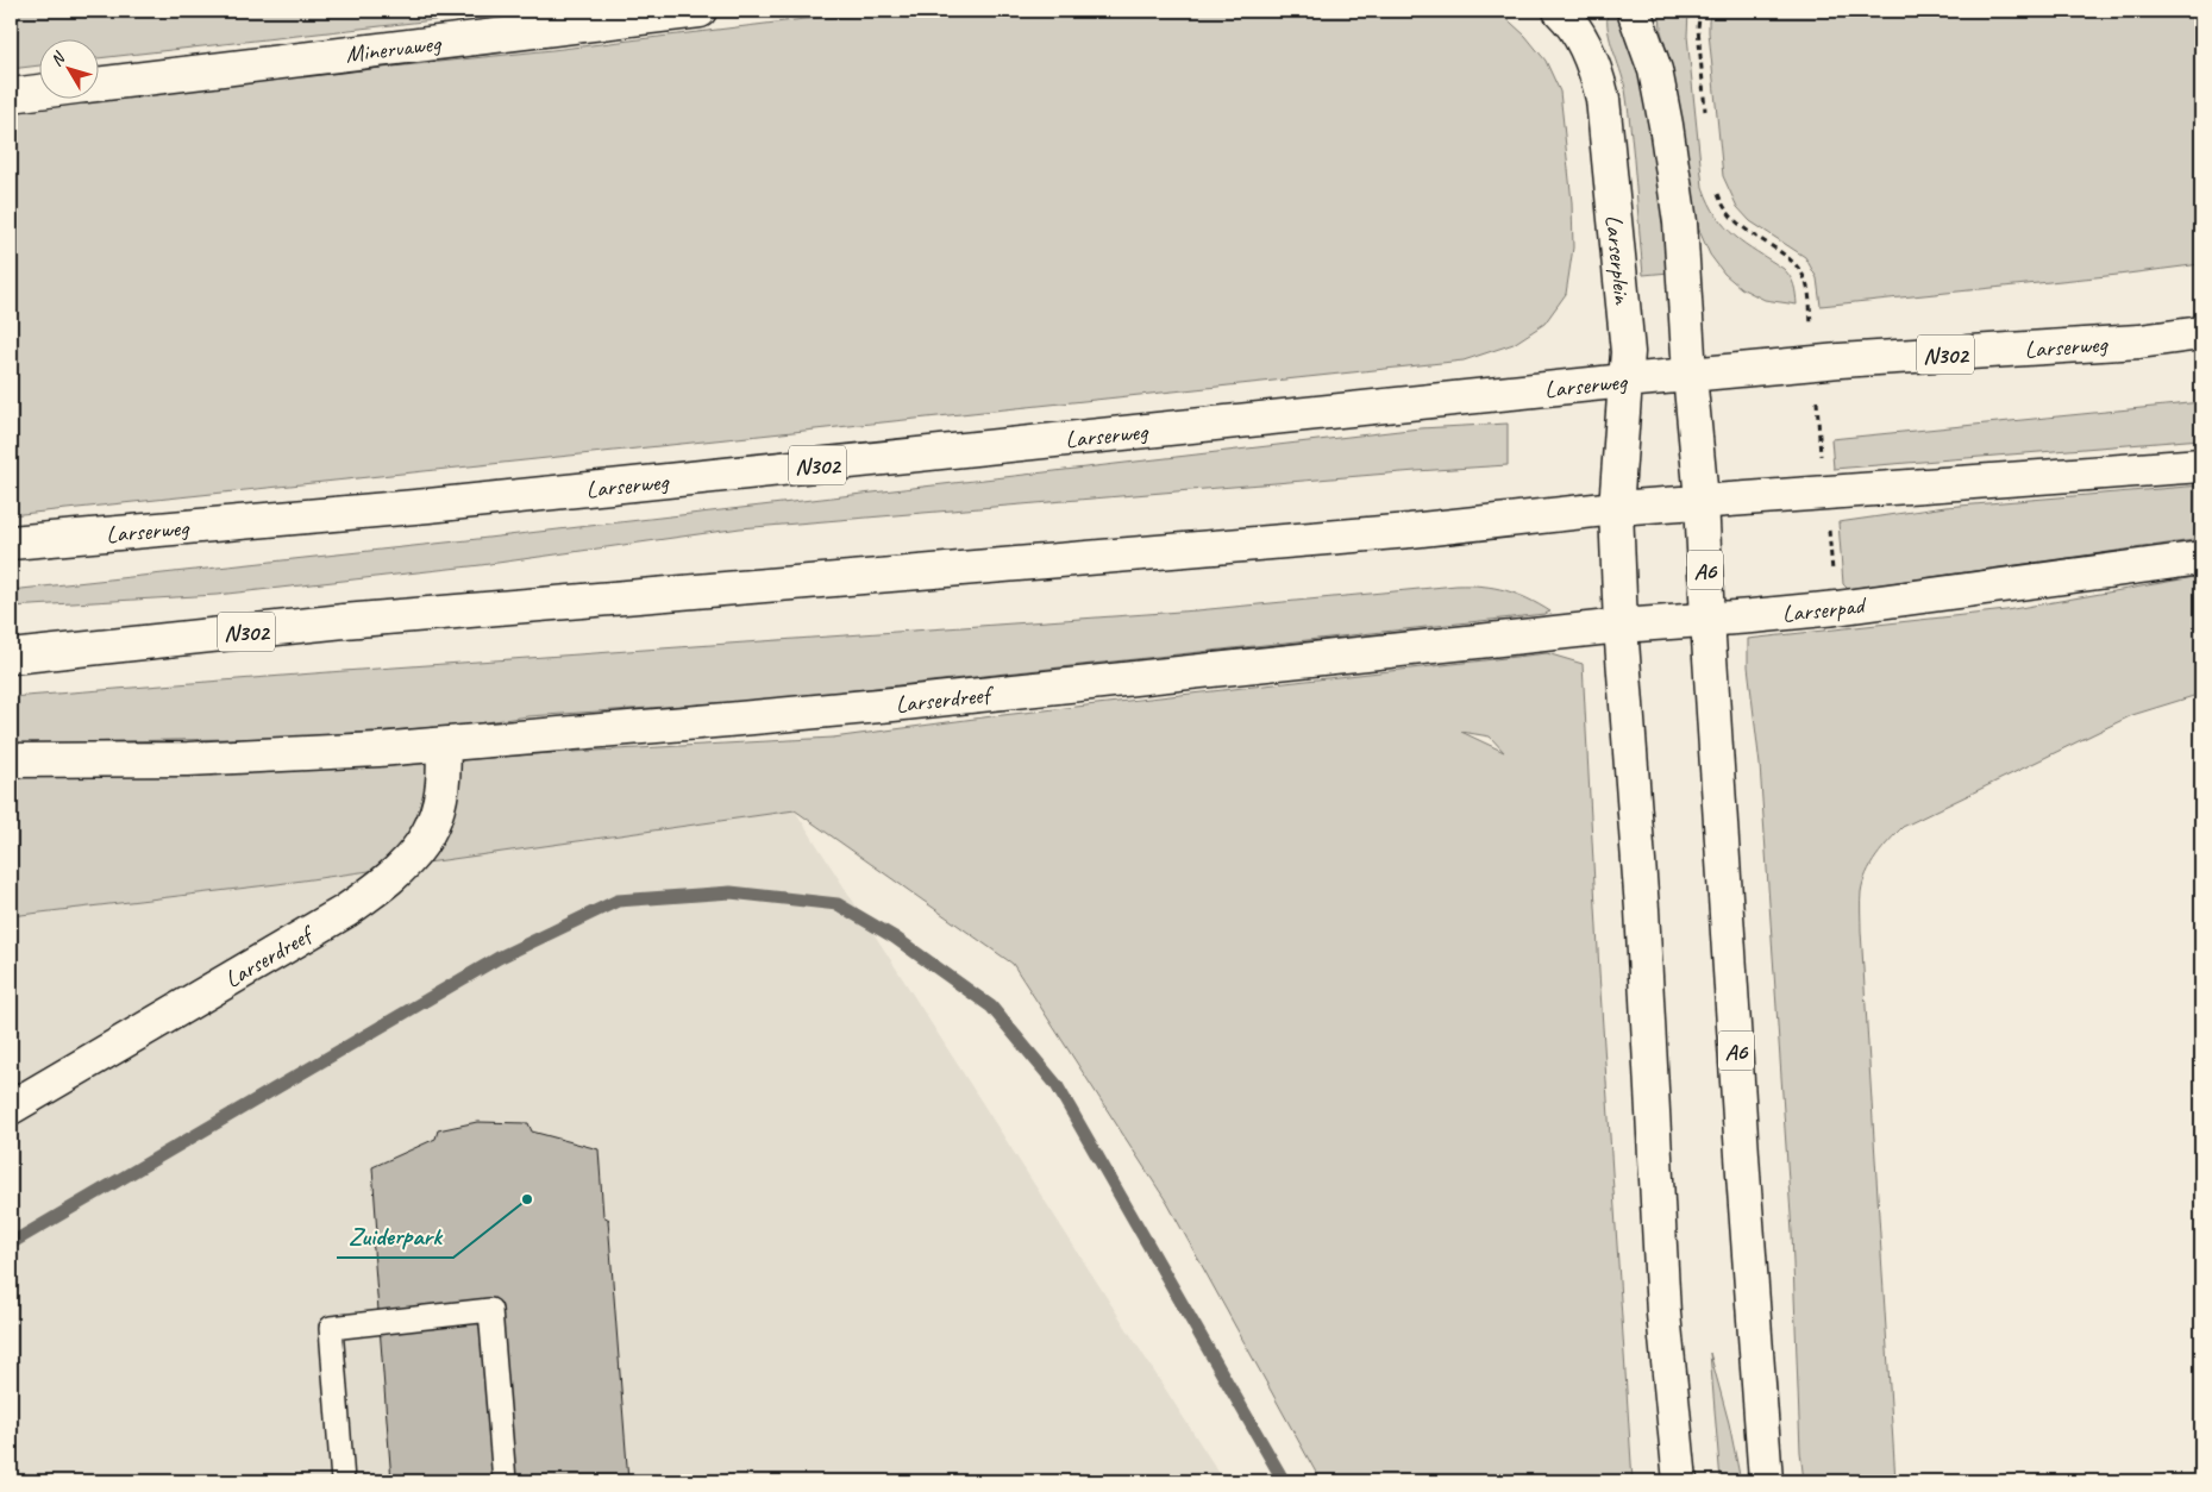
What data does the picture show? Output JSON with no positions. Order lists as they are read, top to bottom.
{
  "streets": {
    "main road": [
      "Minervaweg",
      "Larserplein",
      "Larserweg",
      "N302",
      "A6",
      "Larserpad",
      "Larserdreef"
    ]
  },
  "crossings": [
    ["Larserplein", "Larserweg"],
    ["Larserplein", "N302"],
    ["Larserplein", "Larserpad"],
    ["N302", "A6"],
    ["A6", "Larserpad"],
    ["Larserpad", "Larserdreef"]
  ],
  "places": ["Zuiderpark"],
  "north": "top left"
}
